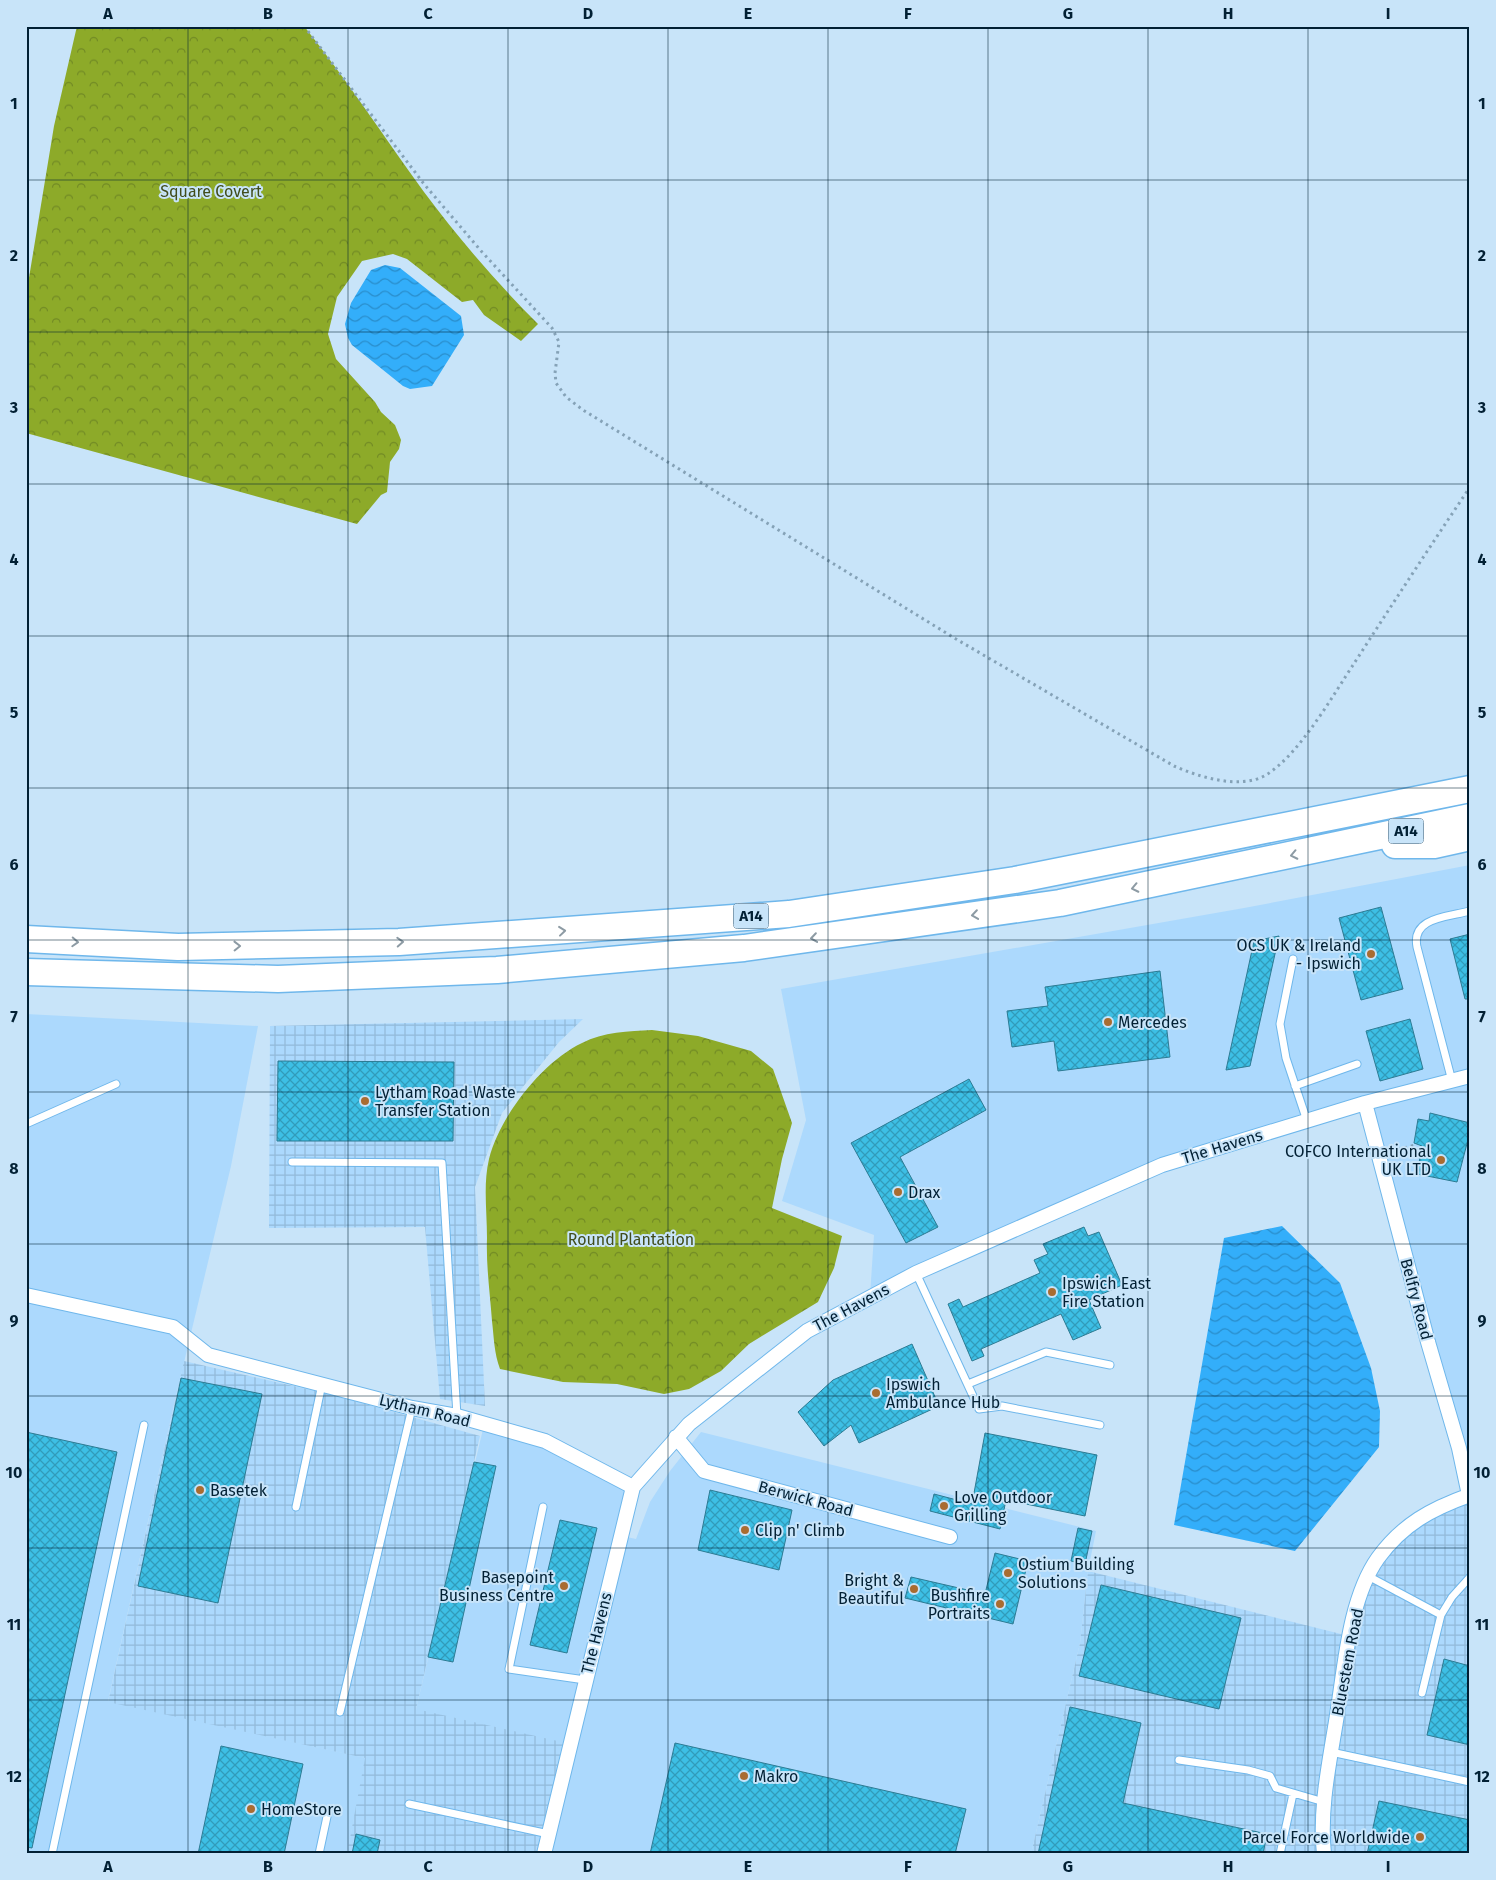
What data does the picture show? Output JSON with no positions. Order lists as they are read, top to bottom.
{
  "streets": {
    "highway": ["A14"],
    "street": [
      "The Havens",
      "Belfry Road",
      "Lytham Road",
      "Berwick Road",
      "Bluestem Road"
    ]
  },
  "crossings": [
    ["The Havens", "Belfry Road"],
    ["The Havens", "Lytham Road"],
    ["The Havens", "Berwick Road"],
    ["Belfry Road", "Bluestem Road"]
  ],
  "parks": ["Square Covert", "Round Plantation"],
  "places": [
    "OCS UK & Ireland - Ipswich",
    "Mercedes",
    "Lytham Road Waste Transfer Station",
    "COFCO International UK LTD",
    "Drax",
    "Ipswich East Fire Station",
    "Ipswich Ambulance Hub",
    "Basetek",
    "Love Outdoor Grilling",
    "Clip n' Climb",
    "Ostium Building Solutions",
    "Basepoint Business Centre",
    "Bright & Beautiful",
    "Bushfire Portraits",
    "Makro",
    "HomeStore",
    "Parcel Force Worldwide"
  ],
  "grid": {
    "columns": [
      "A",
      "B",
      "C",
      "D",
      "E",
      "F",
      "G",
      "H",
      "I"
    ],
    "rows": [
      "1",
      "2",
      "3",
      "4",
      "5",
      "6",
      "7",
      "8",
      "9",
      "10",
      "11",
      "12"
    ]
  }
}
